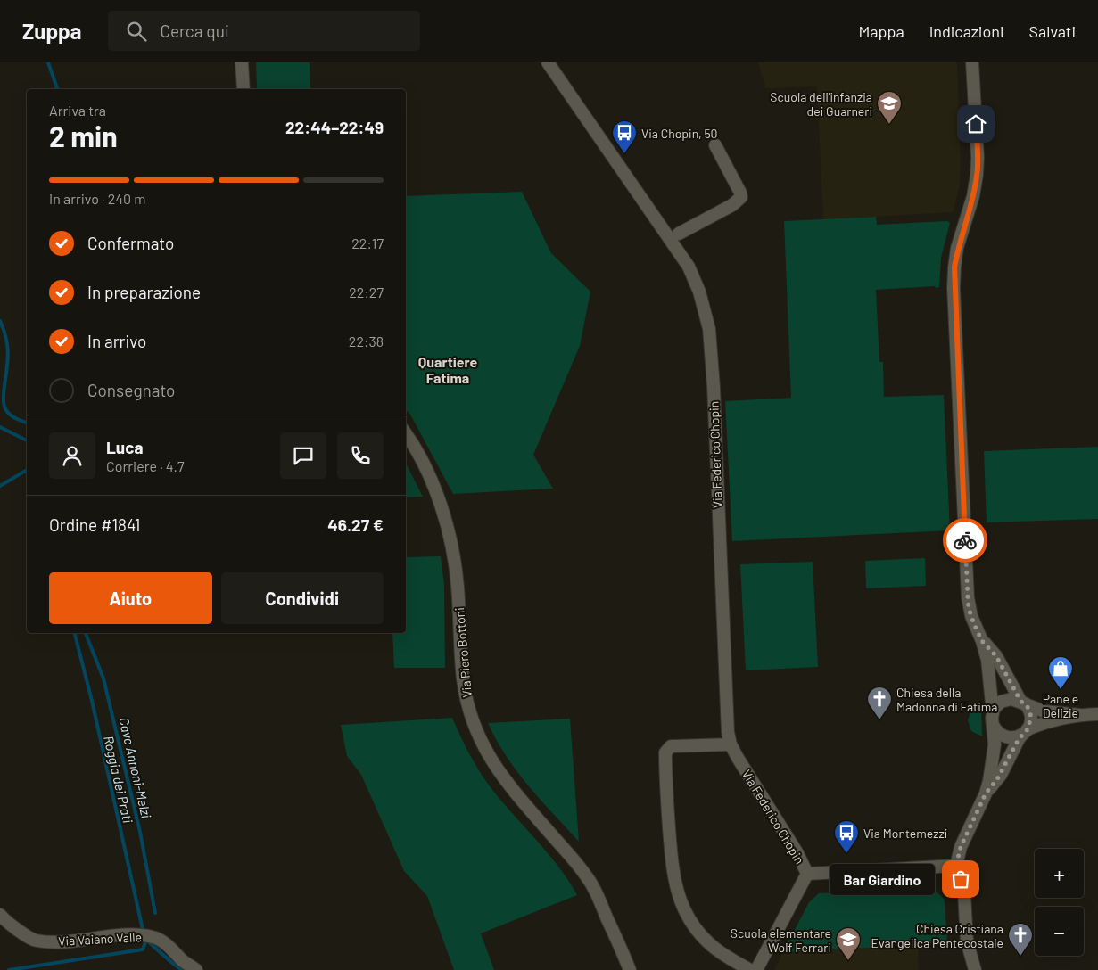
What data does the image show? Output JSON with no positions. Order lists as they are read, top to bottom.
{
  "streets": {
    "street": ["Via Federico Chopin", "Via Piero Bottoni", "Via Vaiano Valle"]
  },
  "districts": ["Quartiere Fatima"],
  "water": ["Cavo Annoni-Melzi", "Roggia dei Prati"],
  "places": {
    "school or university": ["Scuola dell'infanzia dei Guarneri", "Scuola elementare Wolf Ferrari"],
    "bus stop": ["Via Chopin, 50", "Via Montemezzi"],
    "shop": ["Pane e Delizie"],
    "church": ["Chiesa della Madonna di Fatima", "Chiesa Cristiana Evangelica Pentecostale"],
    "other": ["Bar Giardino"]
  },
  "page": {
    "header": "Zuppa",
    "search": "Cerca qui",
    "nav": ["Mappa", "Indicazioni", "Salvati"],
    "heading": ["2 min", "Arriva tra", "22:44–22:49"],
    "panel": [
      "Luca",
      "Corriere · 4.7",
      "Ordine #1841",
      "46.27 €"
    ],
    "bar": "In arrivo · 240 m",
    "list": [
      ["Confermato", "22:17"],
      ["In preparazione", "22:27"],
      ["In arrivo", "22:38"],
      "Consegnato"
    ],
    "buttons": ["Aiuto", "Condividi"],
    "map_buttons": ["+", "−"],
    "bubble": "Bar Giardino"
  }
}
